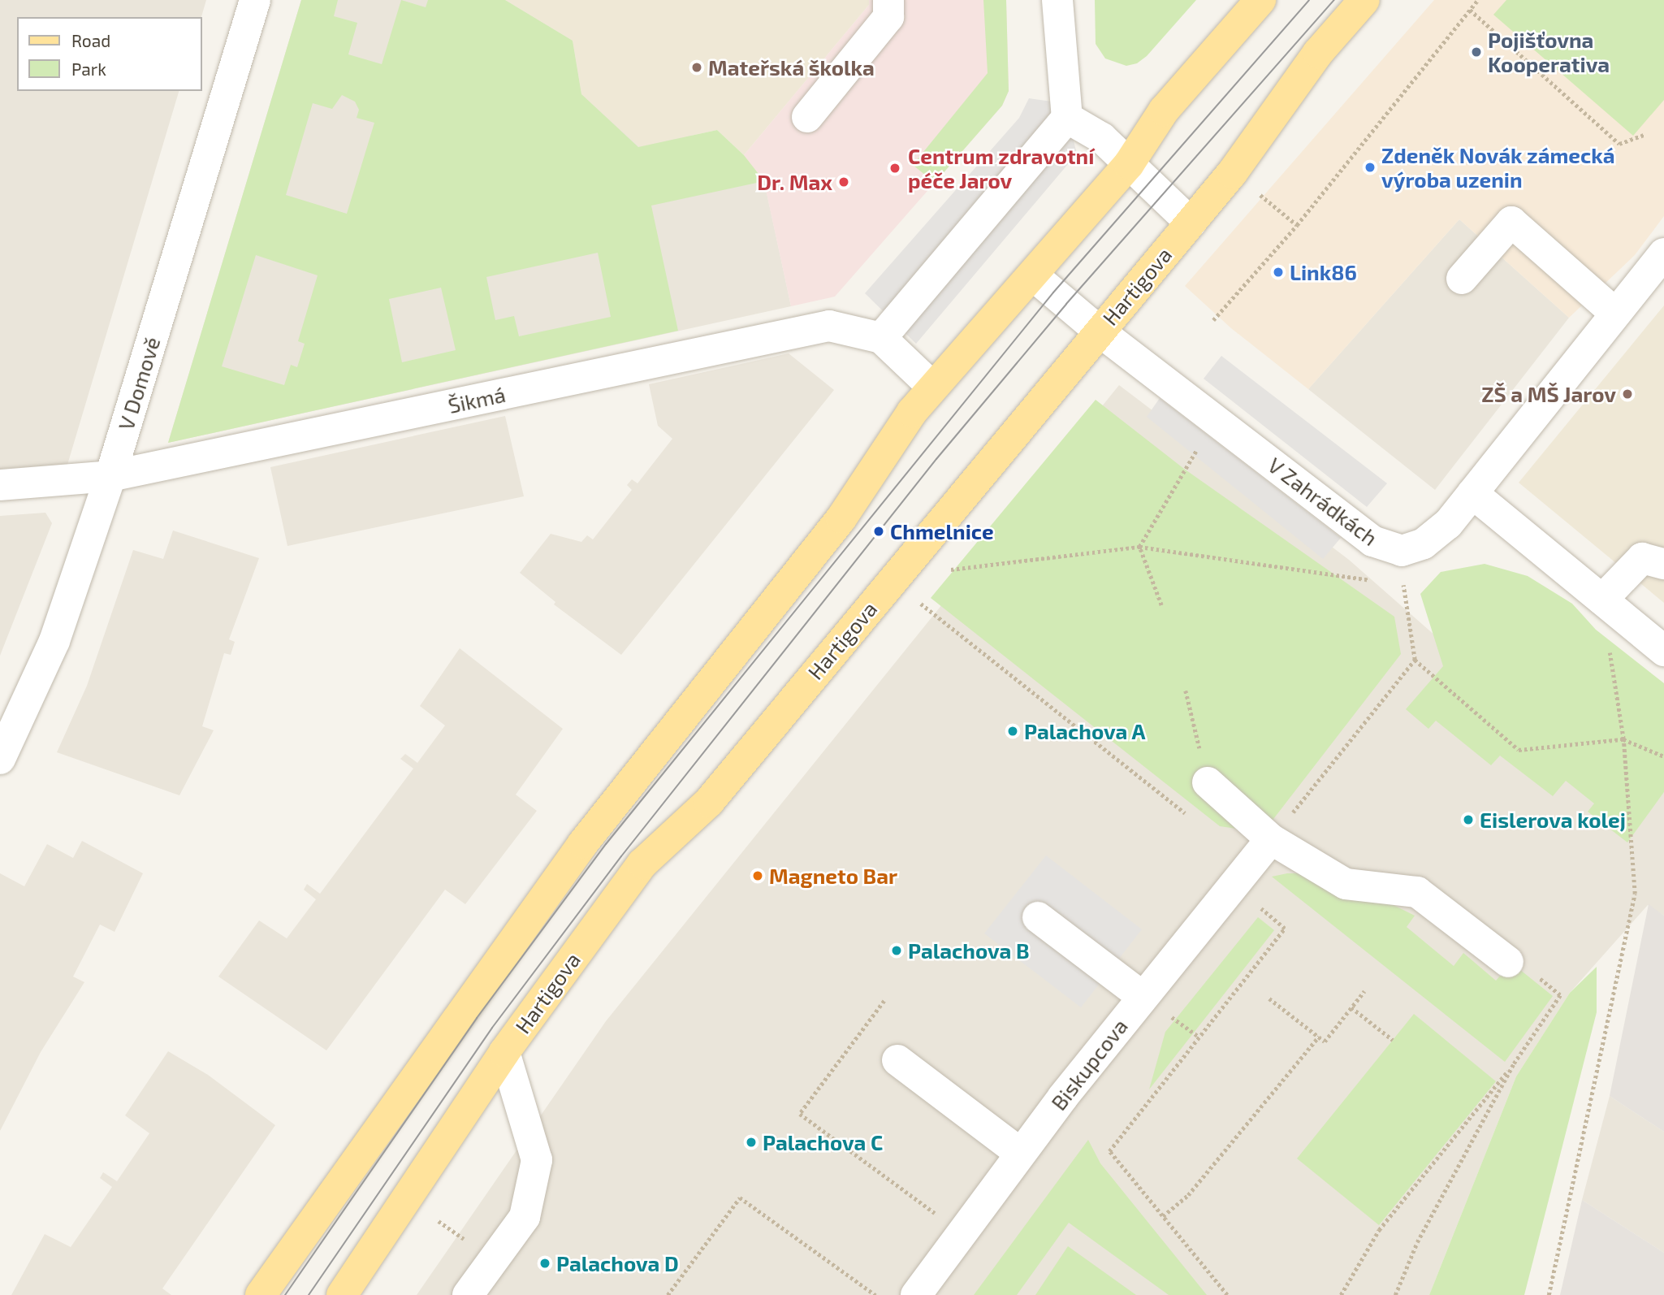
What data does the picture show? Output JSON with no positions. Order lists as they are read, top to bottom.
{
  "streets": {
    "main road": ["Hartigova"],
    "street": [
      "V Domově",
      "Šikmá",
      "V Zahrádkách",
      "Biskupcova"
    ]
  },
  "crossings": [
    ["Hartigova", "V Zahrádkách"],
    ["V Domově", "Šikmá"]
  ],
  "places": [
    "Pojišťovna Kooperativa",
    "Mateřská školka",
    "Zdeněk Novák zámecká výroba uzenin",
    "Centrum zdravotní péče Jarov",
    "Dr. Max",
    "Link86",
    "ZŠ a MŠ Jarov",
    "Chmelnice",
    "Palachova A",
    "Eislerova kolej",
    "Magneto Bar",
    "Palachova B",
    "Palachova C",
    "Palachova D"
  ],
  "legend": ["Road", "Park"]
}
